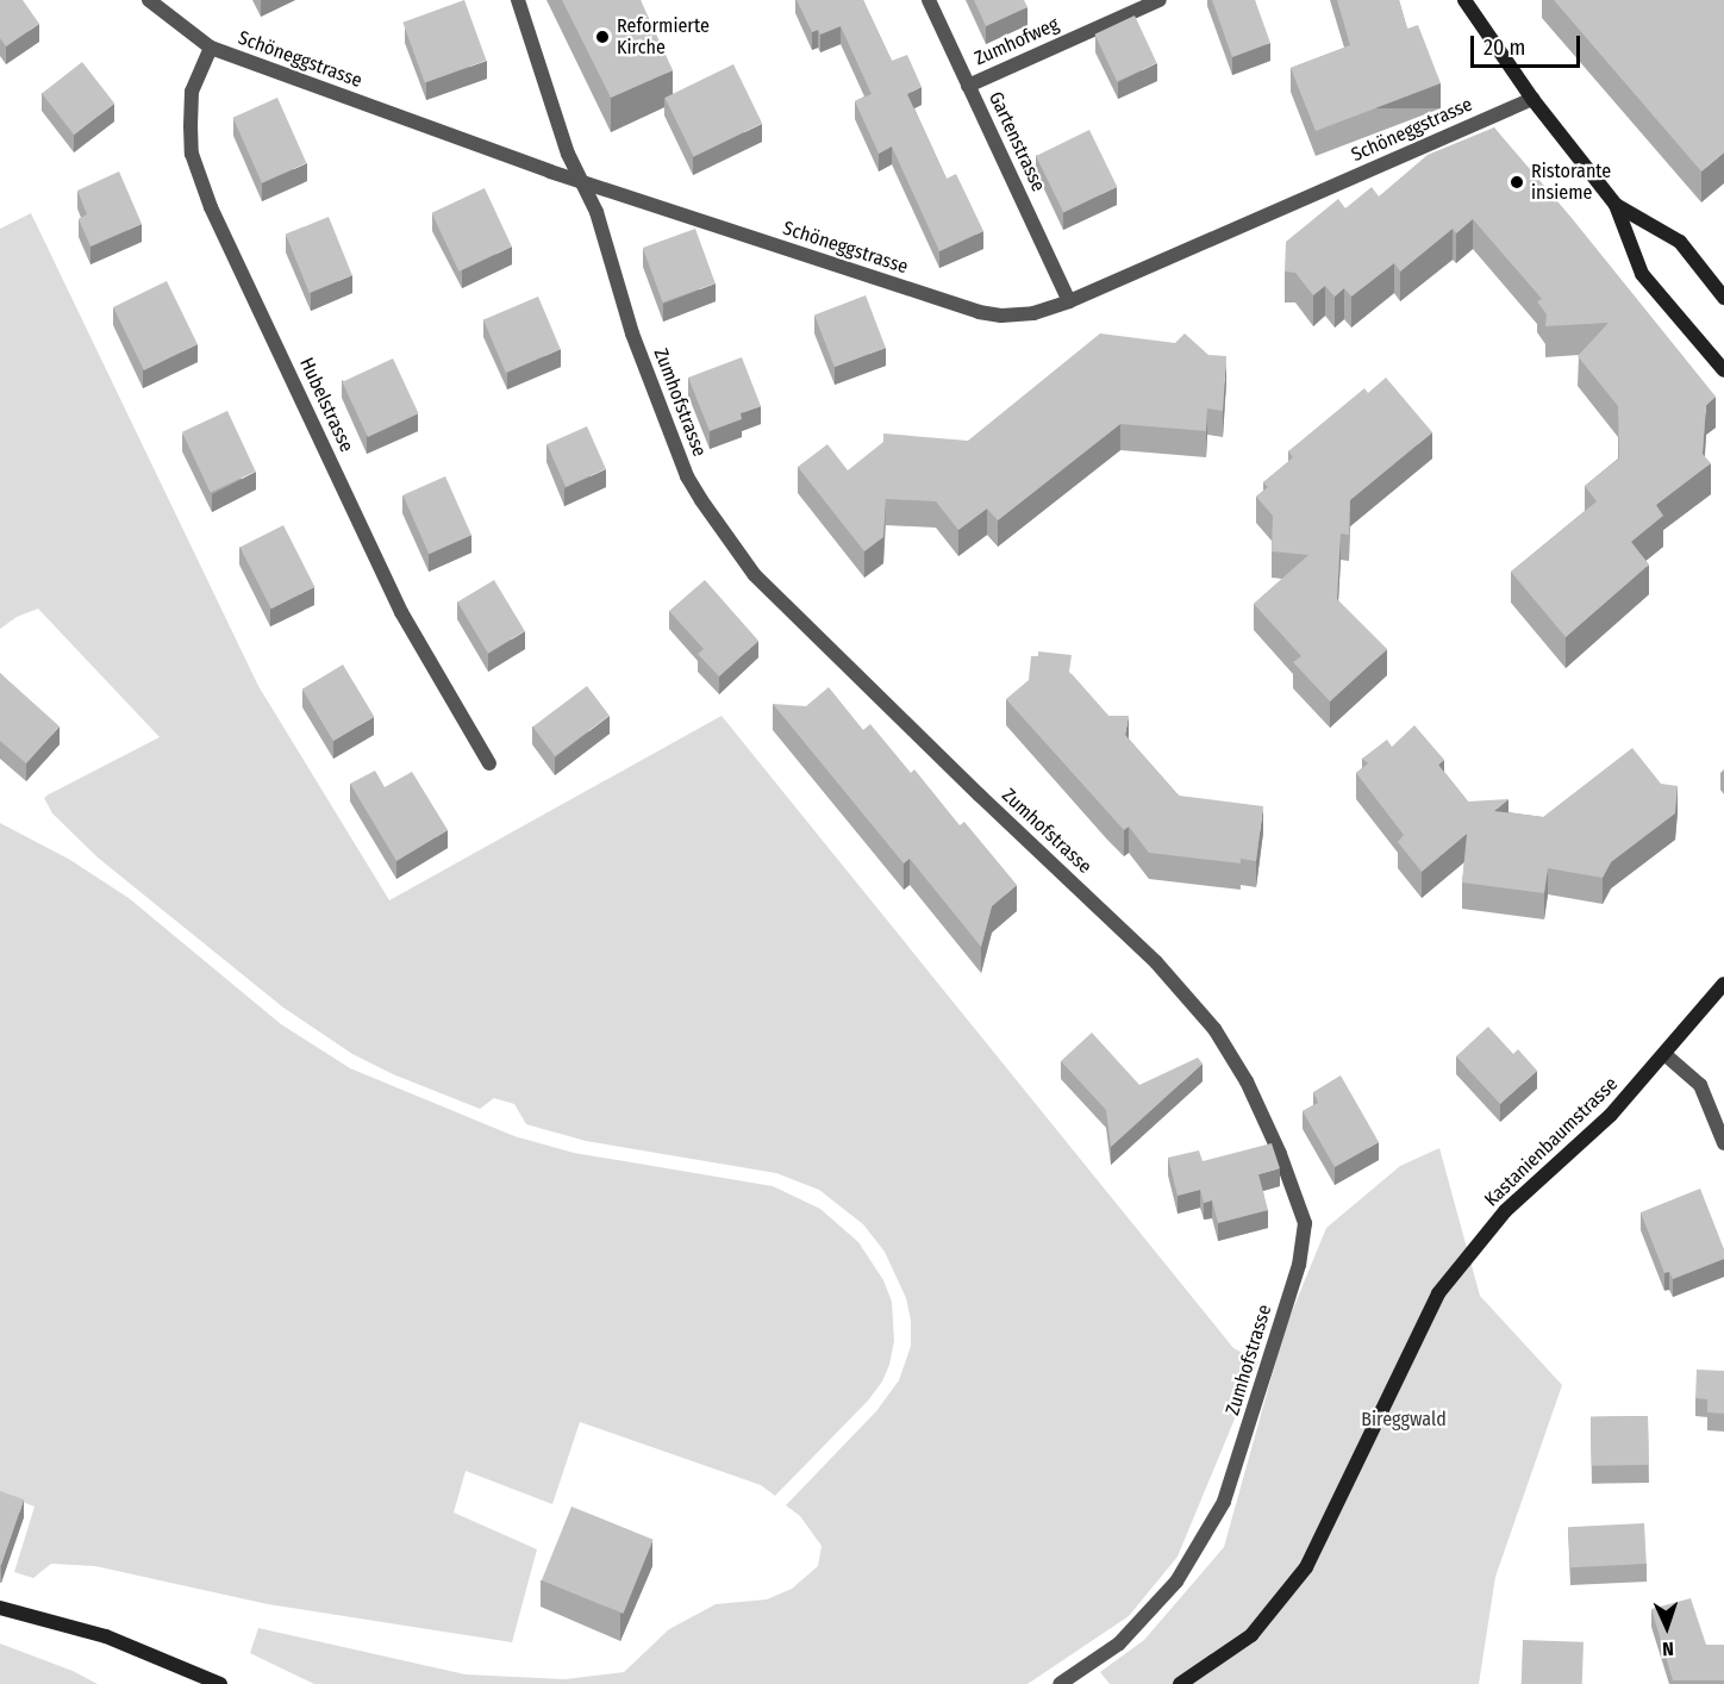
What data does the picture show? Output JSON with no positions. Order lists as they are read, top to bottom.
{
  "streets": {
    "street": [
      "Zumhofweg",
      "Schöneggstrasse",
      "Gartenstrasse",
      "Zumhofstrasse",
      "Hubelstrasse",
      "Kastanienbaumstrasse"
    ]
  },
  "crossings": [
    ["Zumhofweg", "Gartenstrasse"],
    ["Schöneggstrasse", "Gartenstrasse"],
    ["Schöneggstrasse", "Zumhofstrasse"],
    ["Schöneggstrasse", "Hubelstrasse"]
  ],
  "parks": ["Bireggwald"],
  "places": ["Reformierte Kirche", "Ristorante insieme"],
  "scale_bar": "20 m",
  "north": "bottom"
}
